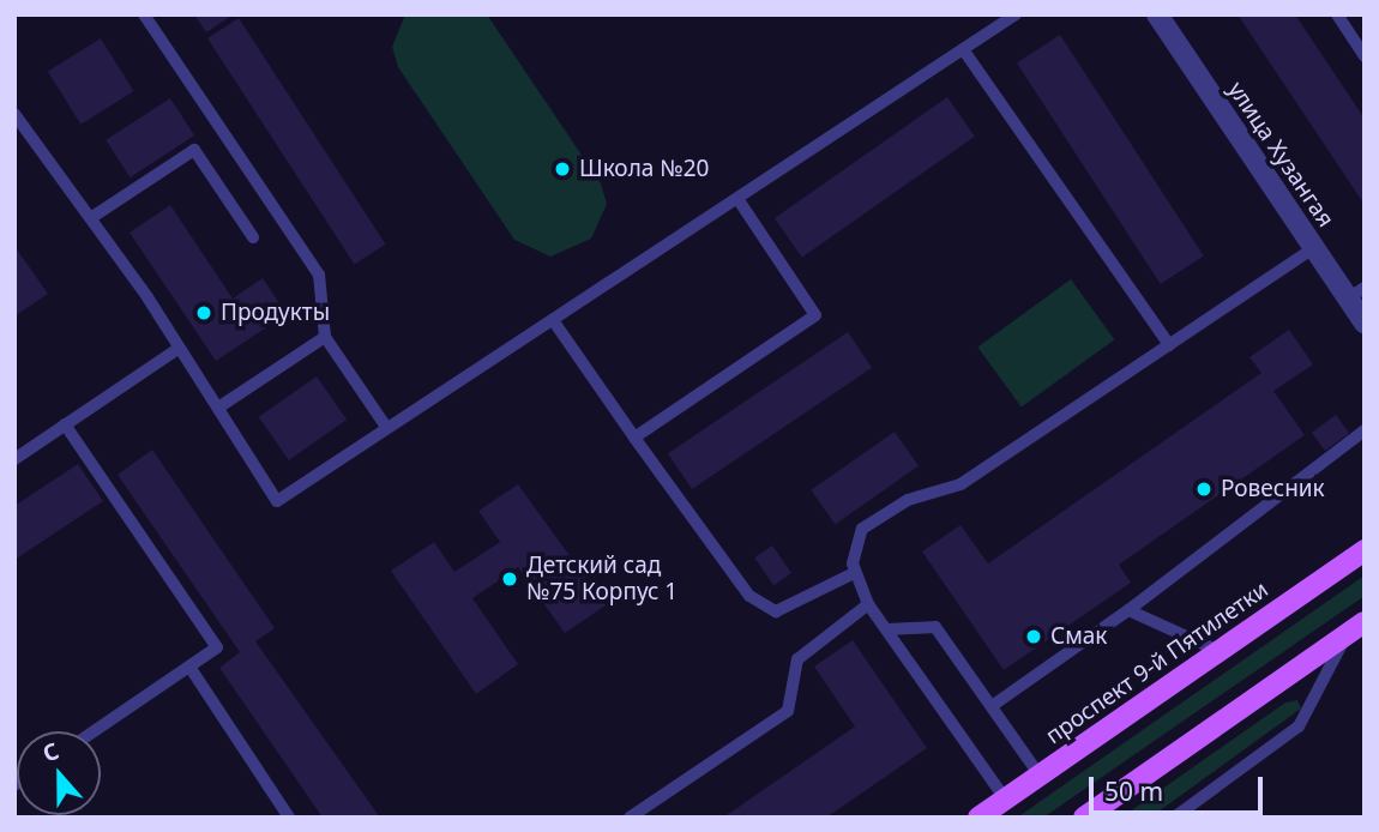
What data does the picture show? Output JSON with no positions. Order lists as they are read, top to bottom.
{
  "streets": {
    "main road": ["проспект 9-й Пятилетки"],
    "street": ["улица Хузангая"]
  },
  "places": [
    "Школа №20",
    "Продукты",
    "Ровесник",
    "Детский сад №75 Корпус 1",
    "Смак"
  ],
  "scale_bar": "50 m",
  "north": "top"
}
